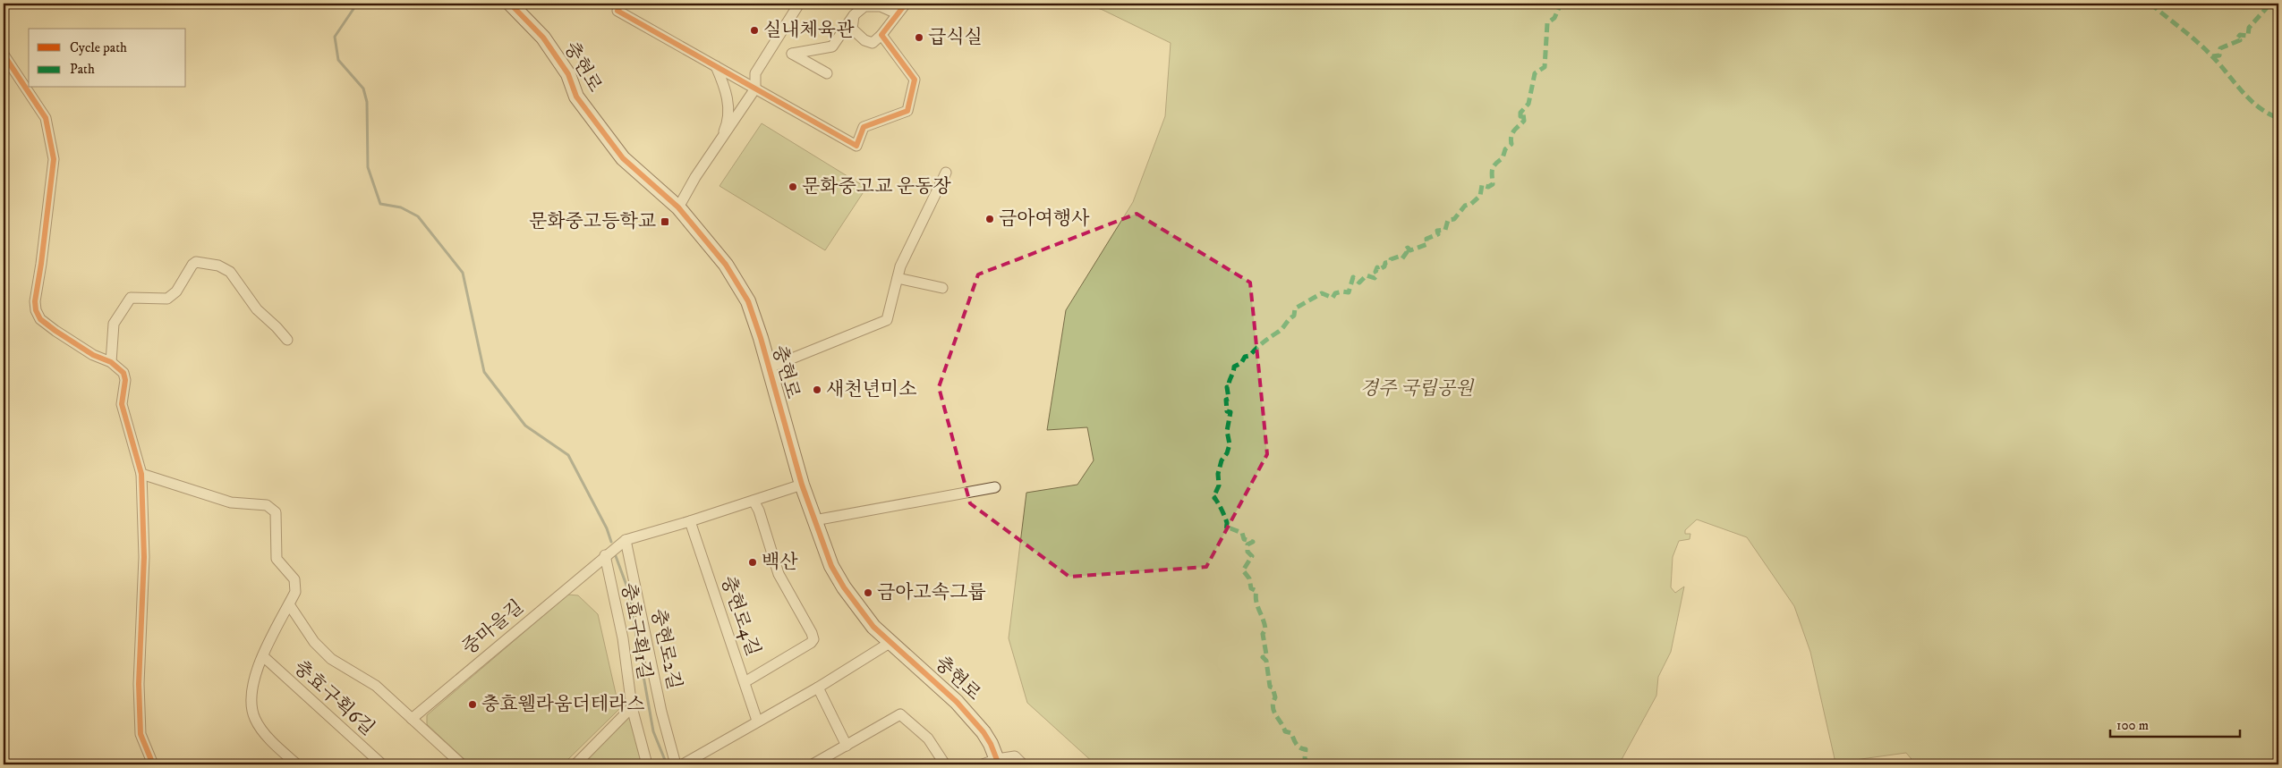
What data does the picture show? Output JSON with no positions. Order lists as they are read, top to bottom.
{
  "streets": {
    "street": [
      "충현로",
      "충현로4길",
      "중마을길",
      "충효구획1길",
      "충현로2길",
      "충효구획6길"
    ]
  },
  "crossings": [
    ["충현로", "중마을길"],
    ["충현로4길", "중마을길"],
    ["중마을길", "충효구획1길"],
    ["중마을길", "충현로2길"]
  ],
  "parks": ["경주 국립공원"],
  "places": {
    "other": [
      "실내체육관",
      "급식실",
      "문화중고교 운동장",
      "금아여행사",
      "새천년미소",
      "백산",
      "금아고속그룹",
      "충효웰라움더테라스"
    ],
    "transit": ["문화중고등학교"]
  },
  "legend": ["Cycle path", "Path"],
  "scale_bar": "100 m"
}
